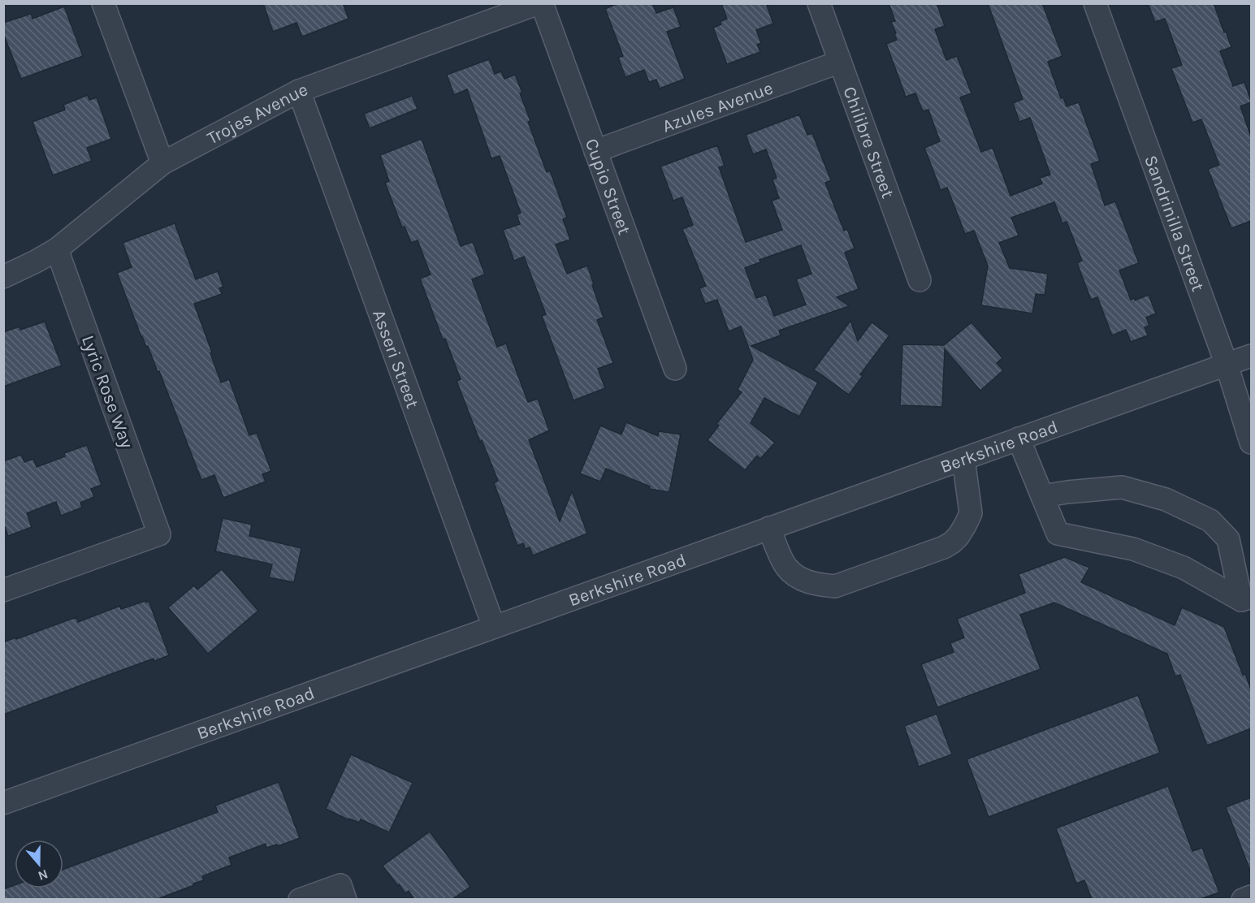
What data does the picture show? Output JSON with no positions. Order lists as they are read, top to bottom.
{
  "streets": {
    "street": [
      "Azules Avenue",
      "Trojes Avenue",
      "Chilibre Street",
      "Cupio Street",
      "Sandrinilla Street",
      "Asseri Street",
      "Lyric Rose Way",
      "Berkshire Road"
    ]
  },
  "crossings": [
    ["Azules Avenue", "Chilibre Street"],
    ["Azules Avenue", "Cupio Street"],
    ["Trojes Avenue", "Cupio Street"],
    ["Trojes Avenue", "Asseri Street"],
    ["Trojes Avenue", "Lyric Rose Way"],
    ["Sandrinilla Street", "Berkshire Road"],
    ["Asseri Street", "Berkshire Road"]
  ],
  "north": "bottom"
}
